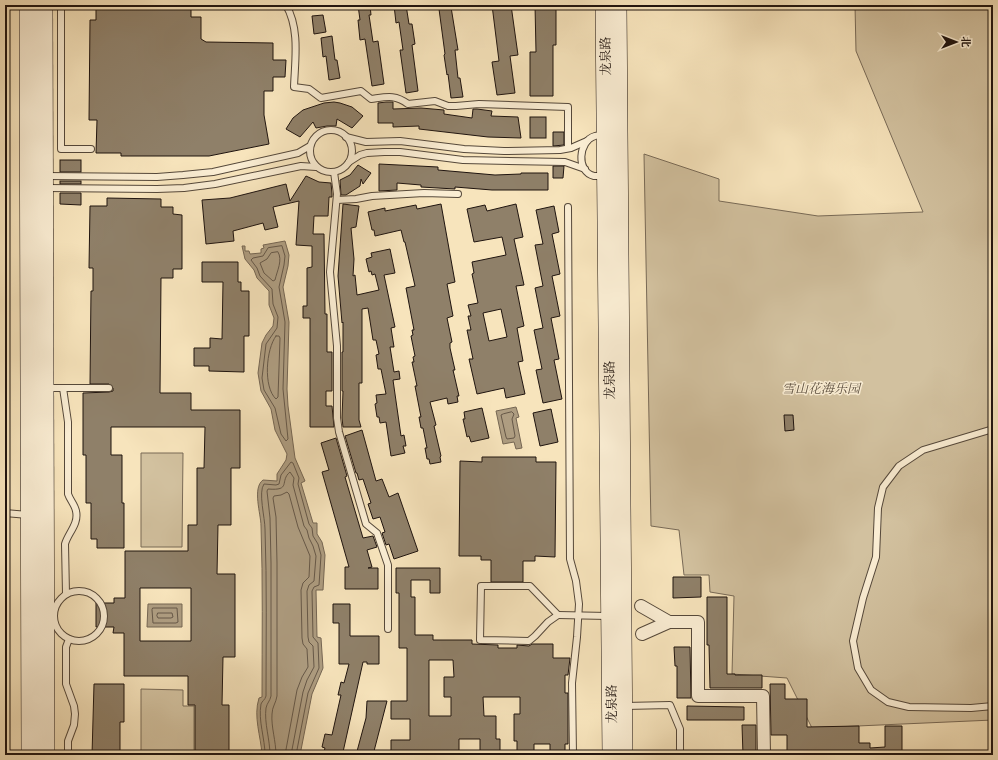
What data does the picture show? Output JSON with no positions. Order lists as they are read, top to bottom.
{
  "streets": {
    "main road": ["龙泉路"]
  },
  "parks": ["雪山花海乐园"],
  "north": "right"
}
